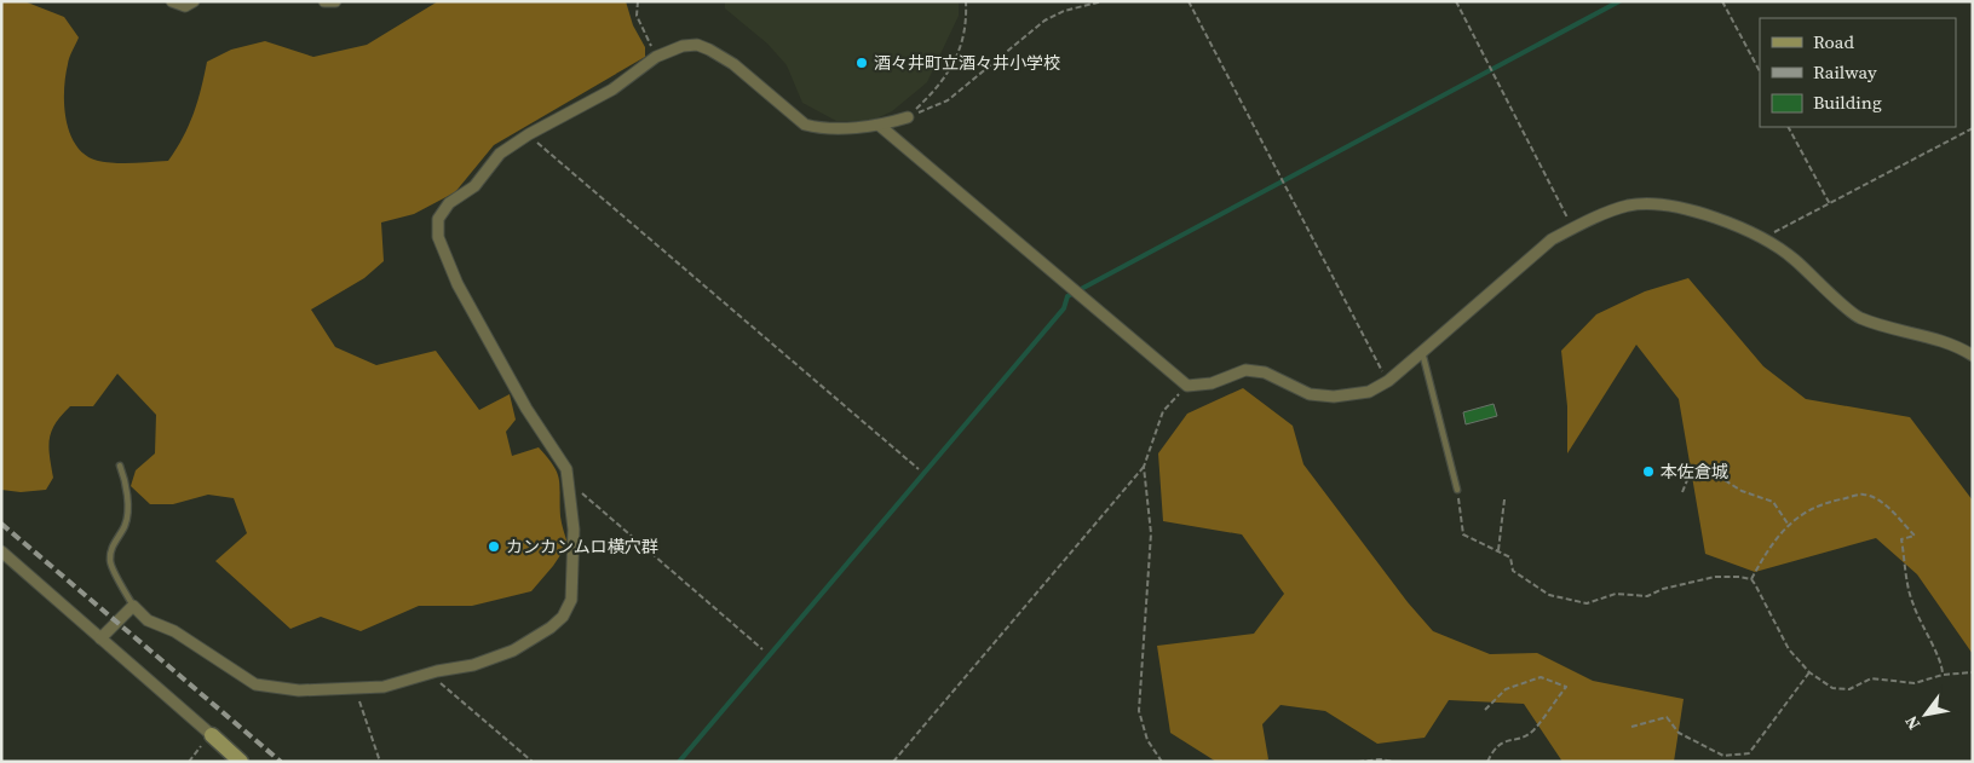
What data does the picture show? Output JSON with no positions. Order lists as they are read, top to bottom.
{
  "places": ["酒々井町立酒々井小学校", "本佐倉城", "カンカンムロ横穴群"],
  "legend": ["Road", "Railway", "Building"],
  "north": "bottom left"
}
